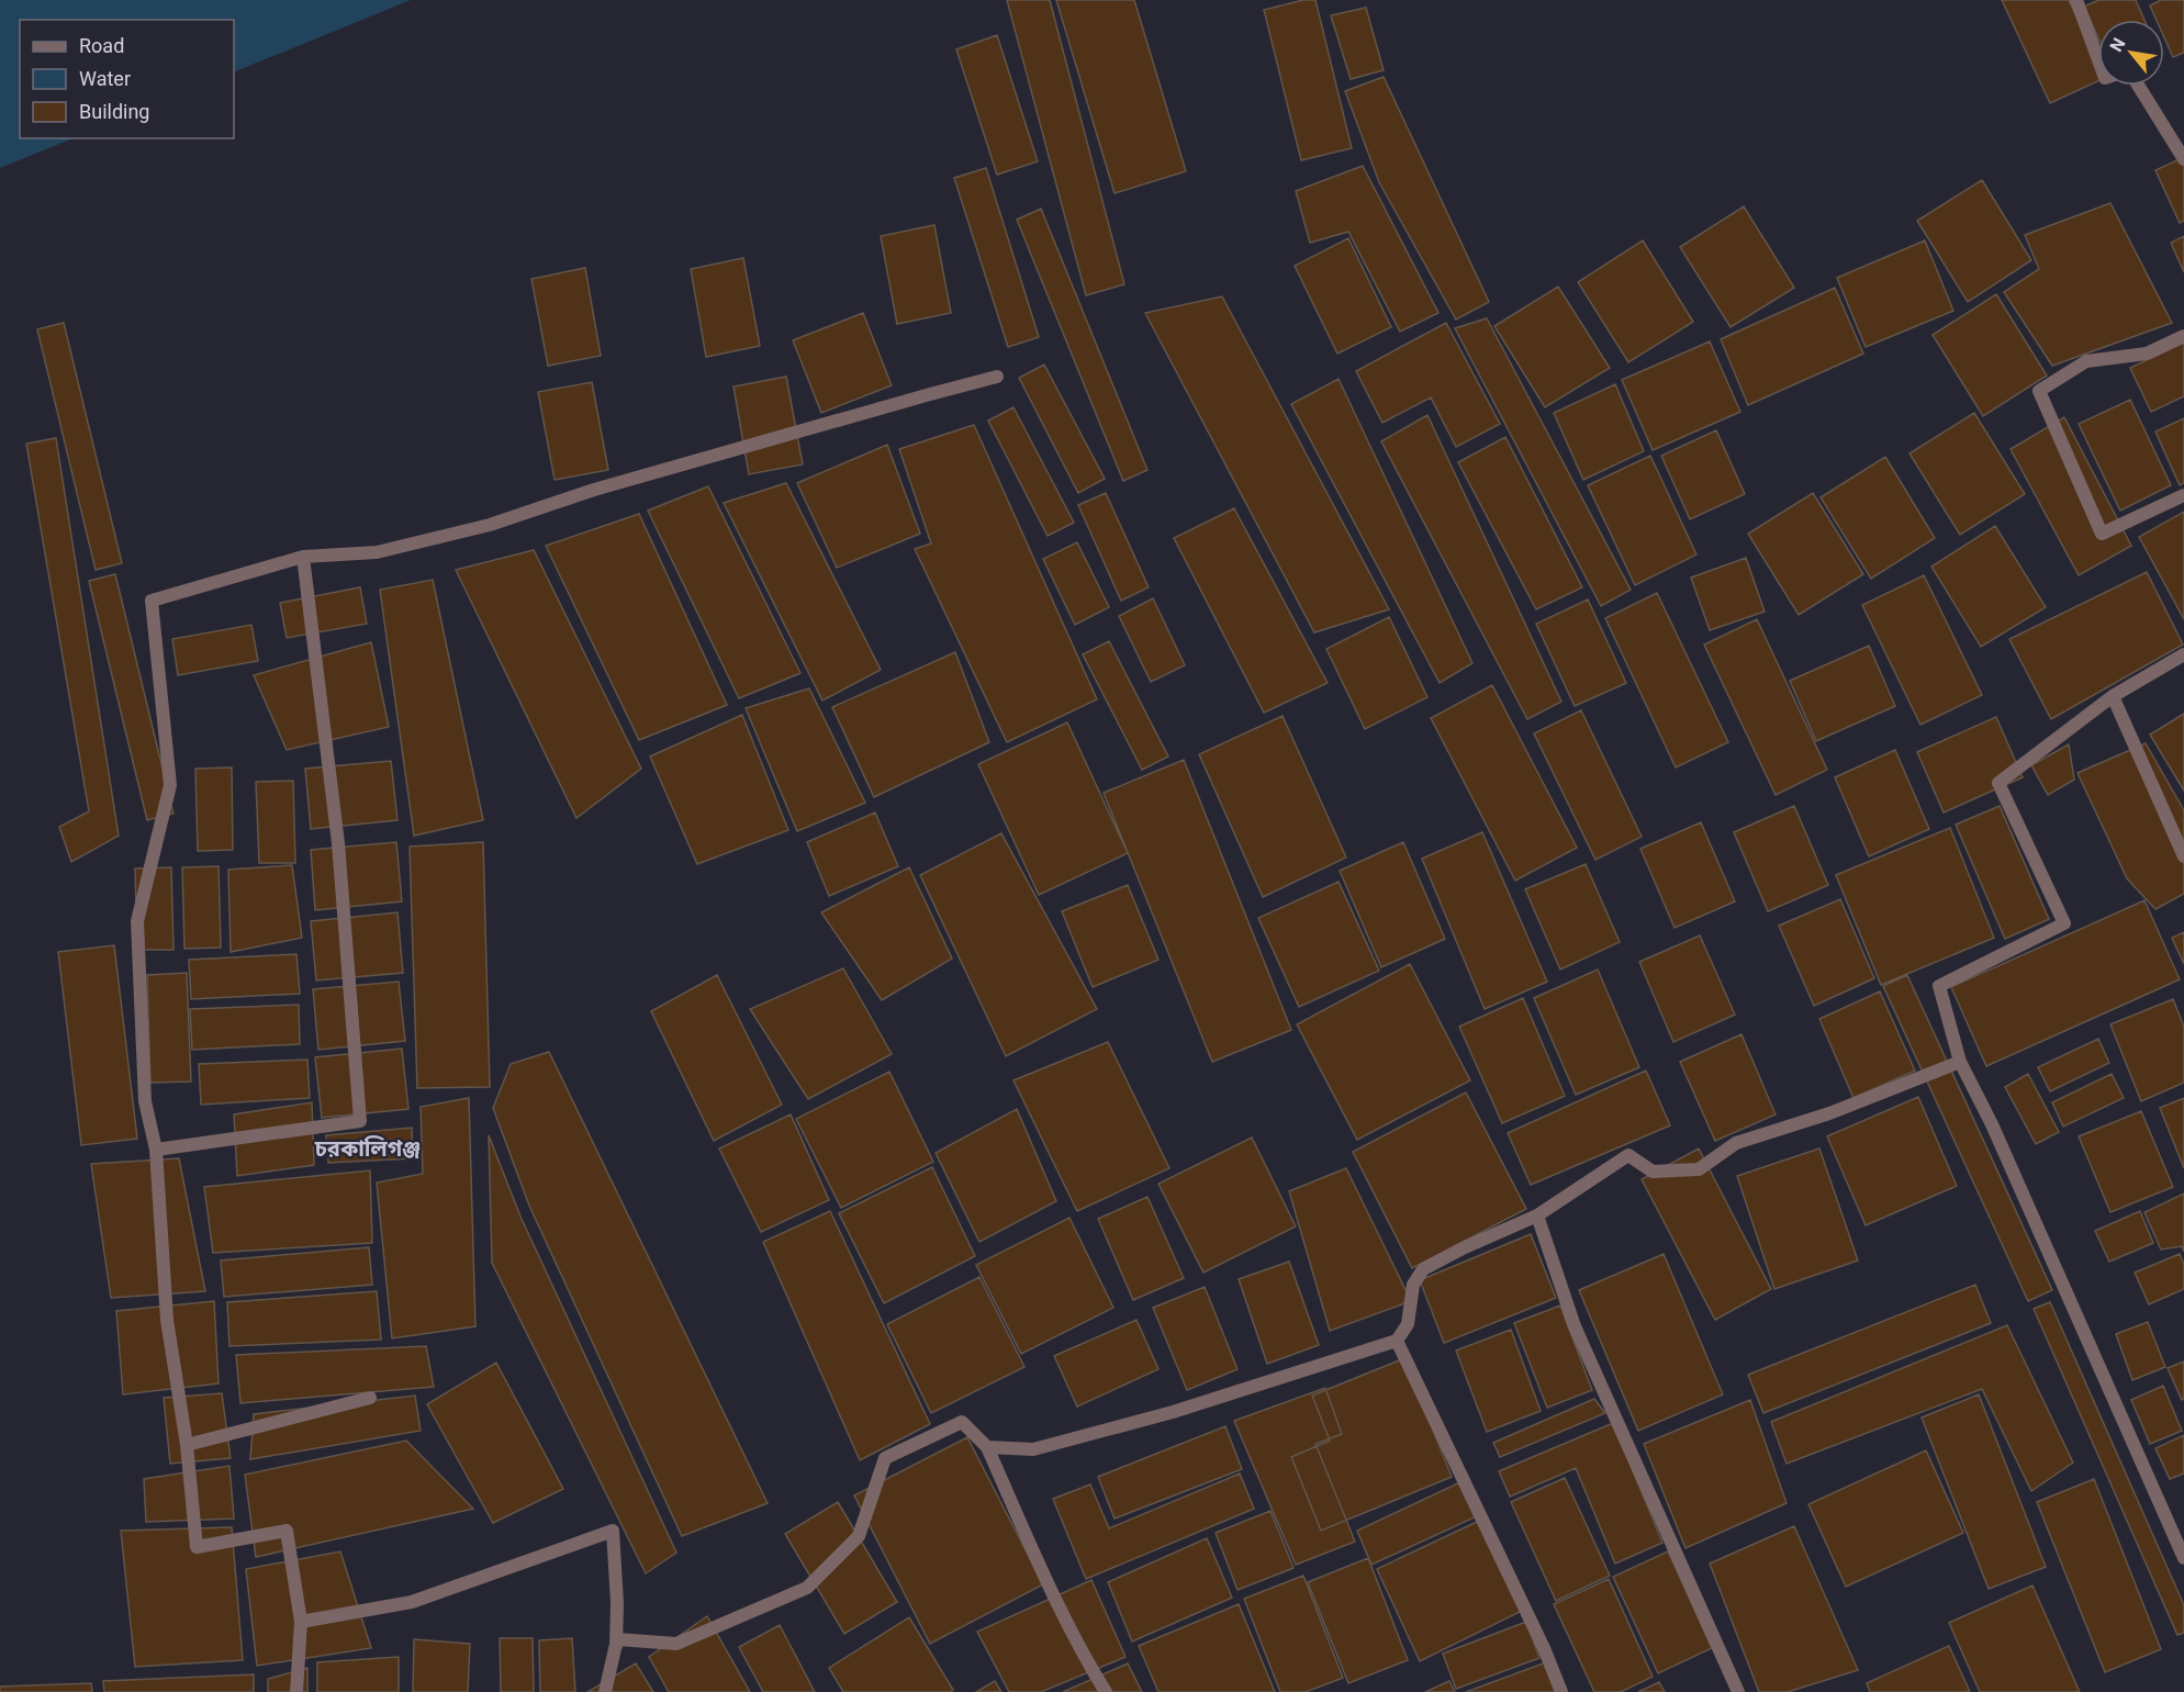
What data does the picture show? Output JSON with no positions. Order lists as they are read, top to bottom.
{
  "districts": ["চরকালিগঞ্জ"],
  "legend": ["Road", "Water", "Building"],
  "north": "top left"
}
